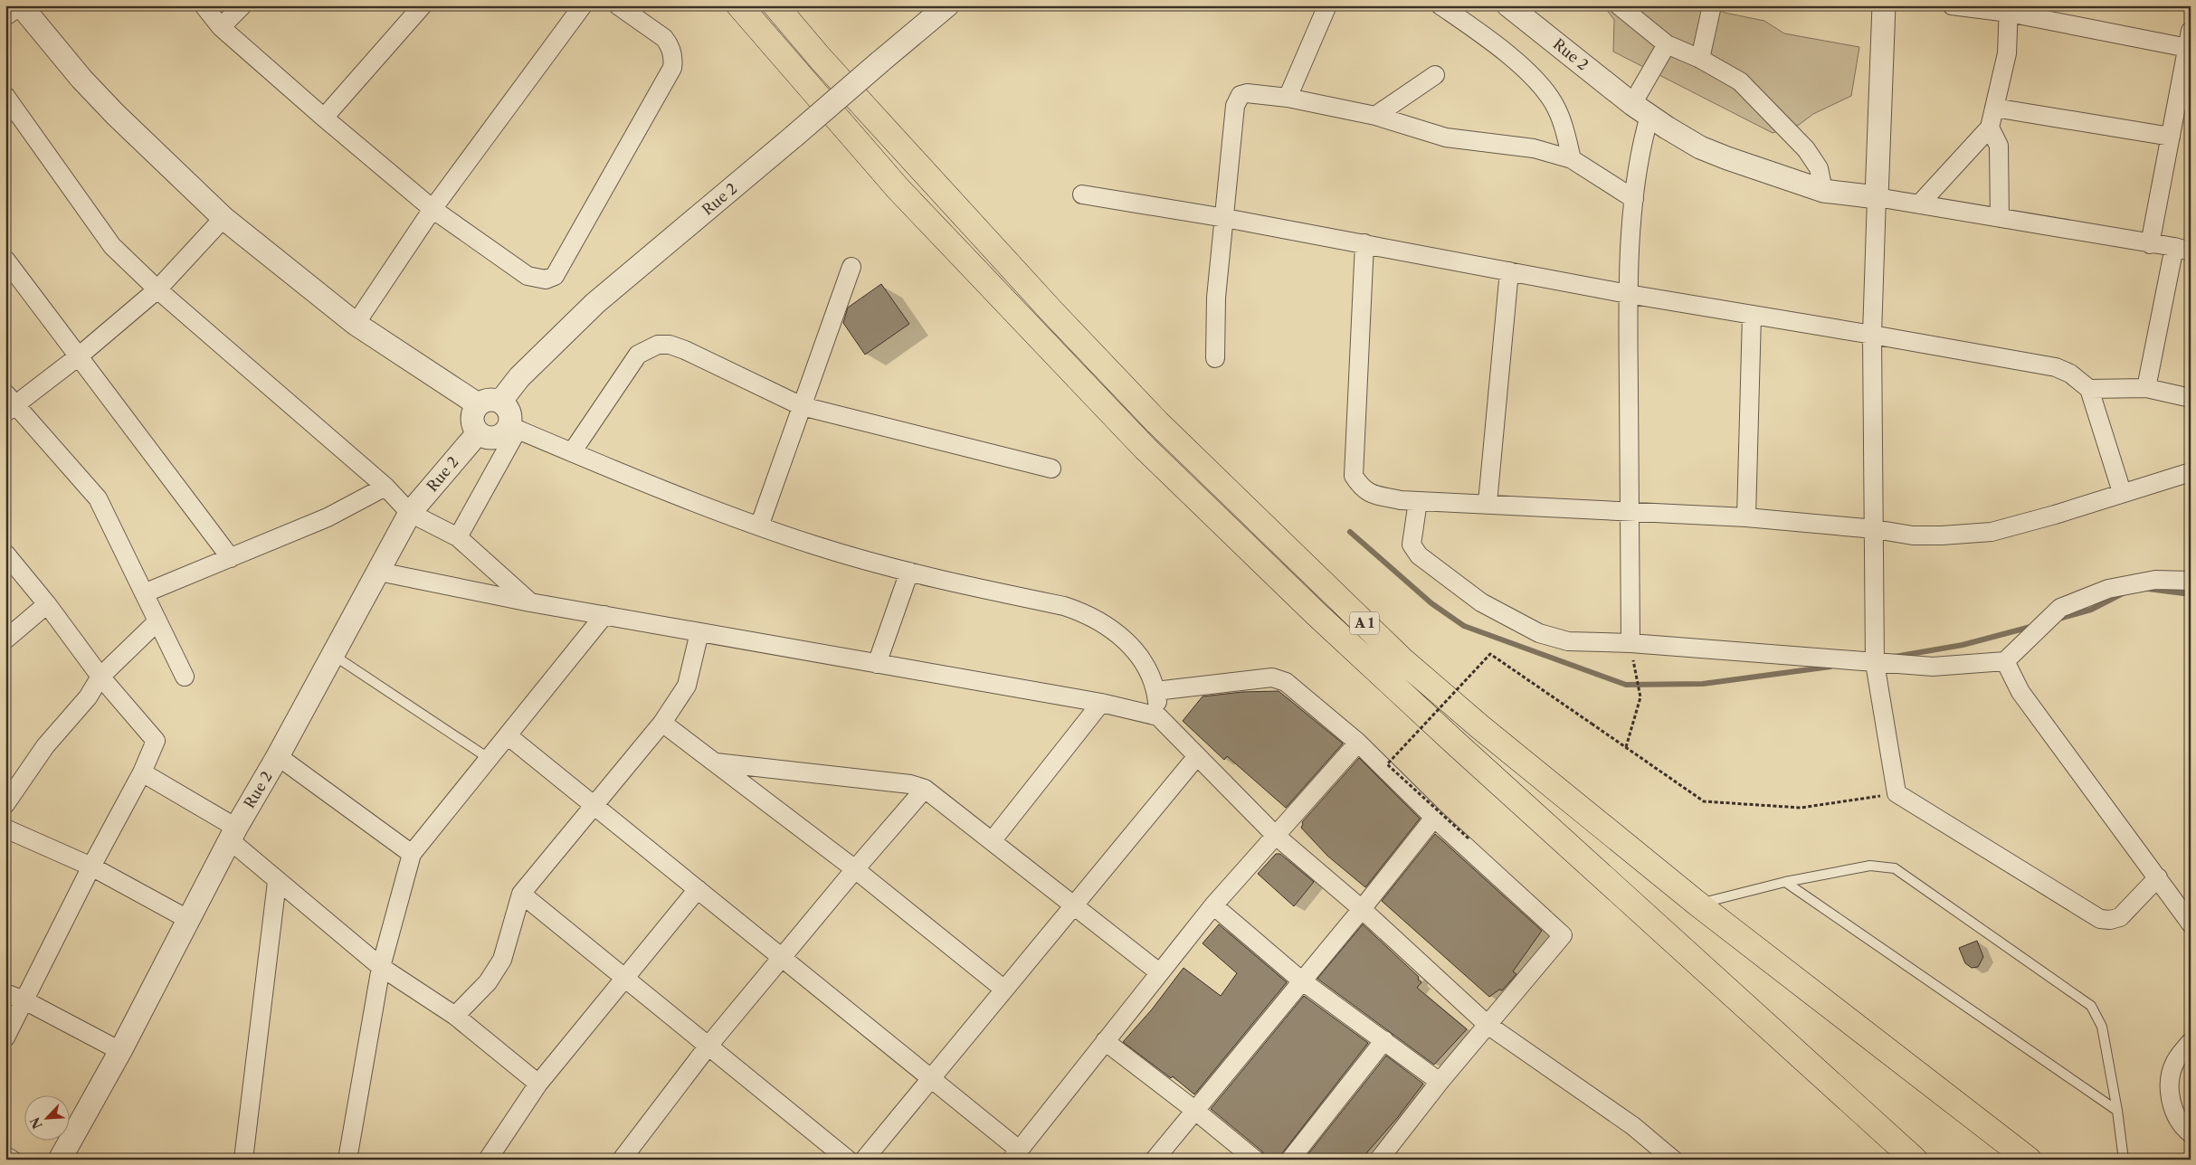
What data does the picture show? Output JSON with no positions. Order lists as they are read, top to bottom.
{
  "streets": {
    "highway": ["A 1"],
    "street": ["Rue 2"]
  },
  "north": "bottom left"
}
